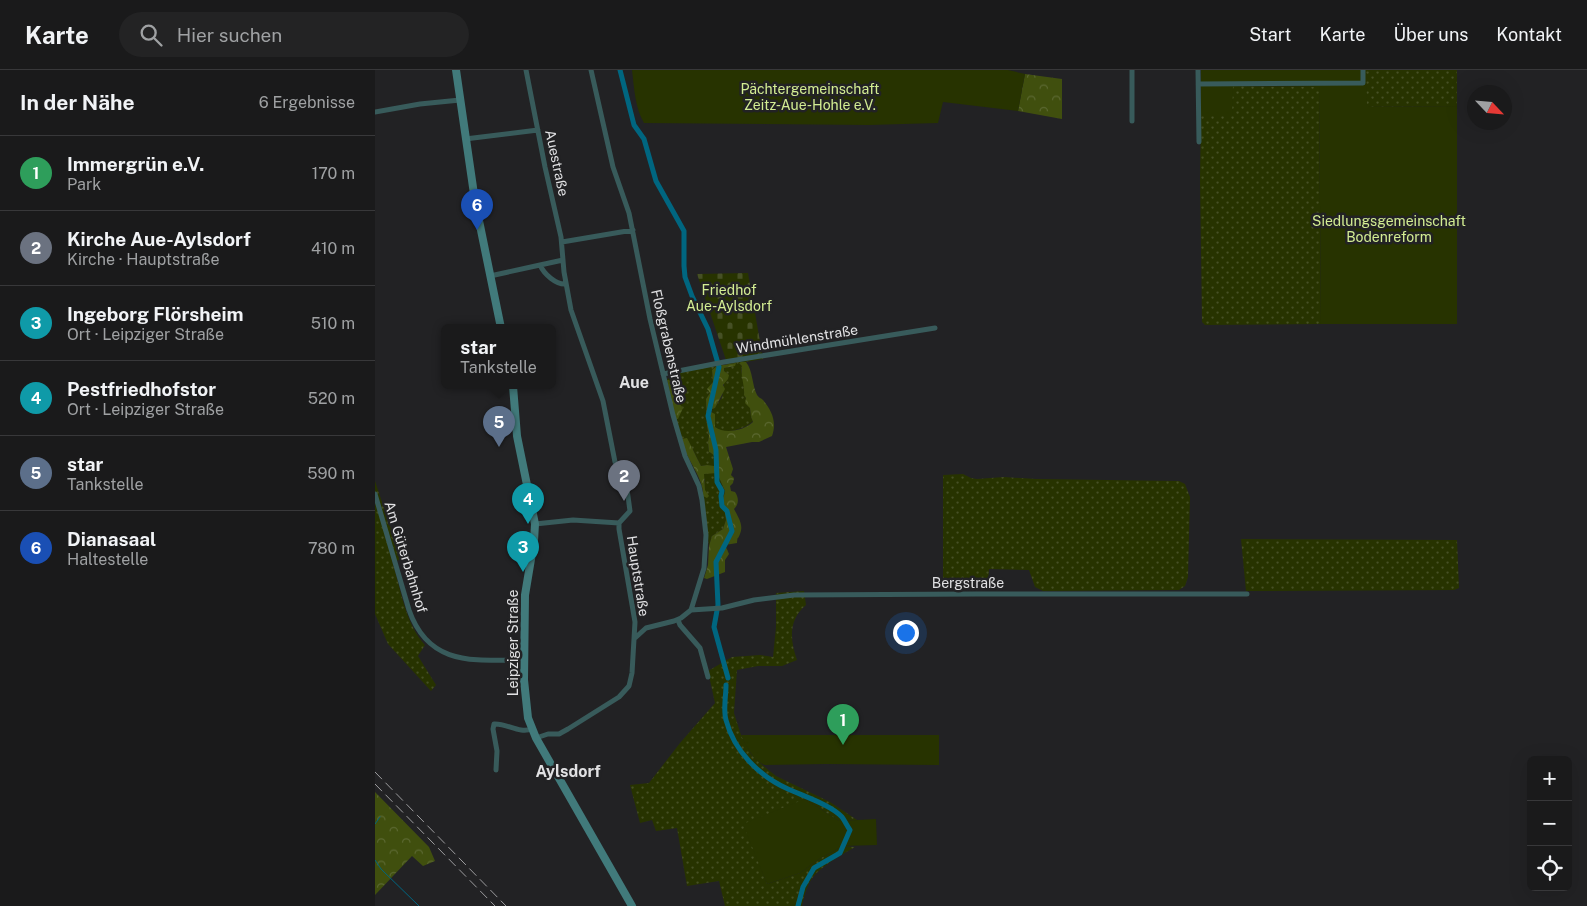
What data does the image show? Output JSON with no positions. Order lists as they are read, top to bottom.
{
  "streets": {
    "street": [
      "Auestraße",
      "Windmühlenstraße",
      "Floßgrabenstraße",
      "Am Güterbahnhof",
      "Hauptstraße",
      "Bergstraße",
      "Leipziger Straße"
    ]
  },
  "crossings": [
    ["Auestraße", "Hauptstraße"],
    ["Windmühlenstraße", "Floßgrabenstraße"],
    ["Floßgrabenstraße", "Bergstraße"],
    ["Am Güterbahnhof", "Leipziger Straße"],
    ["Hauptstraße", "Leipziger Straße"]
  ],
  "districts": ["Aue", "Aylsdorf"],
  "parks": ["Pächtergemeinschaft Zeitz-Aue-Hohle e.V.", "Siedlungsgemeinschaft Bodenreform", "Friedhof Aue-Aylsdorf"],
  "north": "bottom right",
  "page": {
    "header": "Karte",
    "search": "Hier suchen",
    "nav": [
      "Start",
      "Karte",
      "Über uns",
      "Kontakt"
    ],
    "heading": ["In der Nähe", "6 Ergebnisse"],
    "list": [
      {
        "mark": "1",
        "name": "Immergrün e.V.",
        "note": "Park",
        "value": "170 m"
      },
      {
        "mark": "2",
        "name": "Kirche Aue-Aylsdorf",
        "note": "Kirche · Hauptstraße",
        "value": "410 m"
      },
      {
        "mark": "3",
        "name": "Ingeborg Flörsheim",
        "note": "Ort · Leipziger Straße",
        "value": "510 m"
      },
      {
        "mark": "4",
        "name": "Pestfriedhofstor",
        "note": "Ort · Leipziger Straße",
        "value": "520 m"
      },
      {
        "mark": "5",
        "name": "star",
        "note": "Tankstelle",
        "value": "590 m"
      },
      {
        "mark": "6",
        "name": "Dianasaal",
        "note": "Haltestelle",
        "value": "780 m"
      }
    ],
    "pins": [
      "6",
      "5",
      "2",
      "4",
      "3",
      "1"
    ],
    "popup": ["star", "Tankstelle"],
    "map_buttons": ["+", "−"]
  }
}
